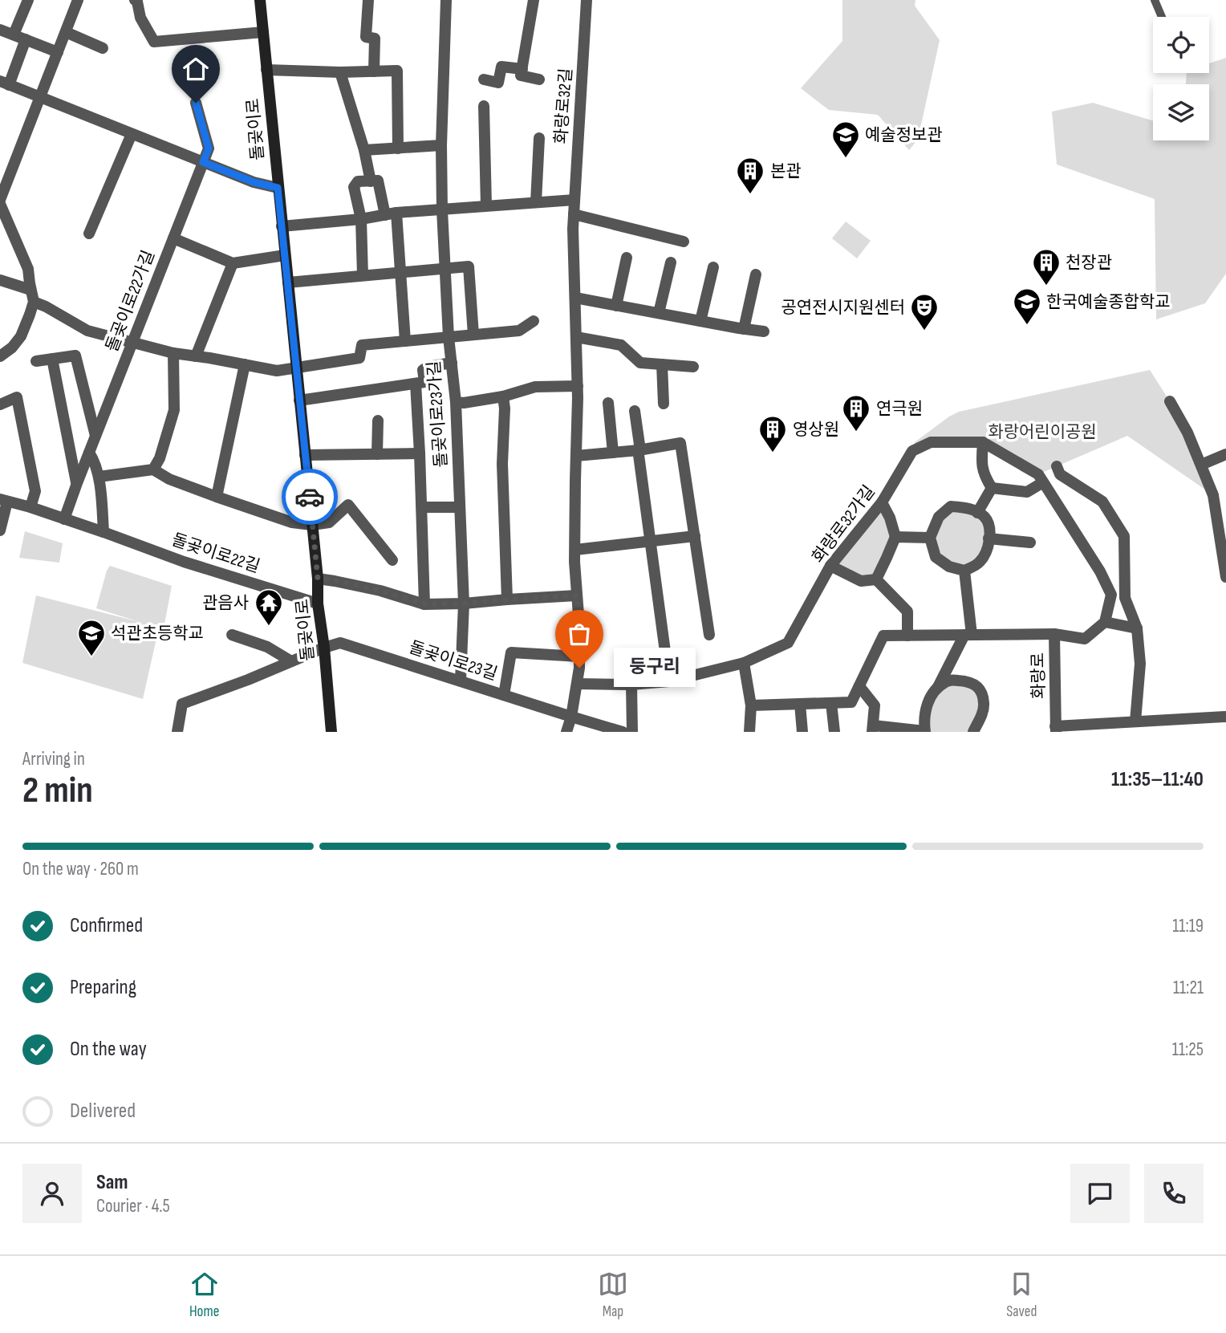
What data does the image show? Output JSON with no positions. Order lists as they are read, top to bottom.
{
  "streets": {
    "main road": ["돌곶이로"],
    "street": [
      "화랑로32길",
      "돌곶이로22가길",
      "돌곶이로23가길",
      "화랑로32가길",
      "돌곶이로22길",
      "돌곶이로23길",
      "화랑로"
    ]
  },
  "crossings": [
    ["화랑로32길", "화랑로32가길"],
    ["화랑로32길", "돌곶이로23길"],
    ["돌곶이로", "돌곶이로22길"],
    ["돌곶이로", "돌곶이로23길"],
    ["돌곶이로22가길", "돌곶이로22길"],
    ["돌곶이로23가길", "돌곶이로23길"]
  ],
  "parks": ["화랑어린이공원"],
  "places": {
    "school or university": ["예술정보관", "한국예술종합학교", "석관초등학교"],
    "building": [
      "본관",
      "천장관",
      "연극원",
      "영상원"
    ],
    "theatre": ["공연전시지원센터"],
    "temple": ["관음사"],
    "other": ["둥구리"]
  },
  "page": {
    "bubble": "둥구리",
    "heading": ["2 min", "Arriving in", "11:35–11:40"],
    "panel": ["Sam", "Courier · 4.5"],
    "bar": "On the way · 260 m",
    "list": [
      ["Confirmed", "11:19"],
      ["Preparing", "11:21"],
      ["On the way", "11:25"],
      "Delivered"
    ],
    "tabs": ["Home", "Map", "Saved"]
  }
}
